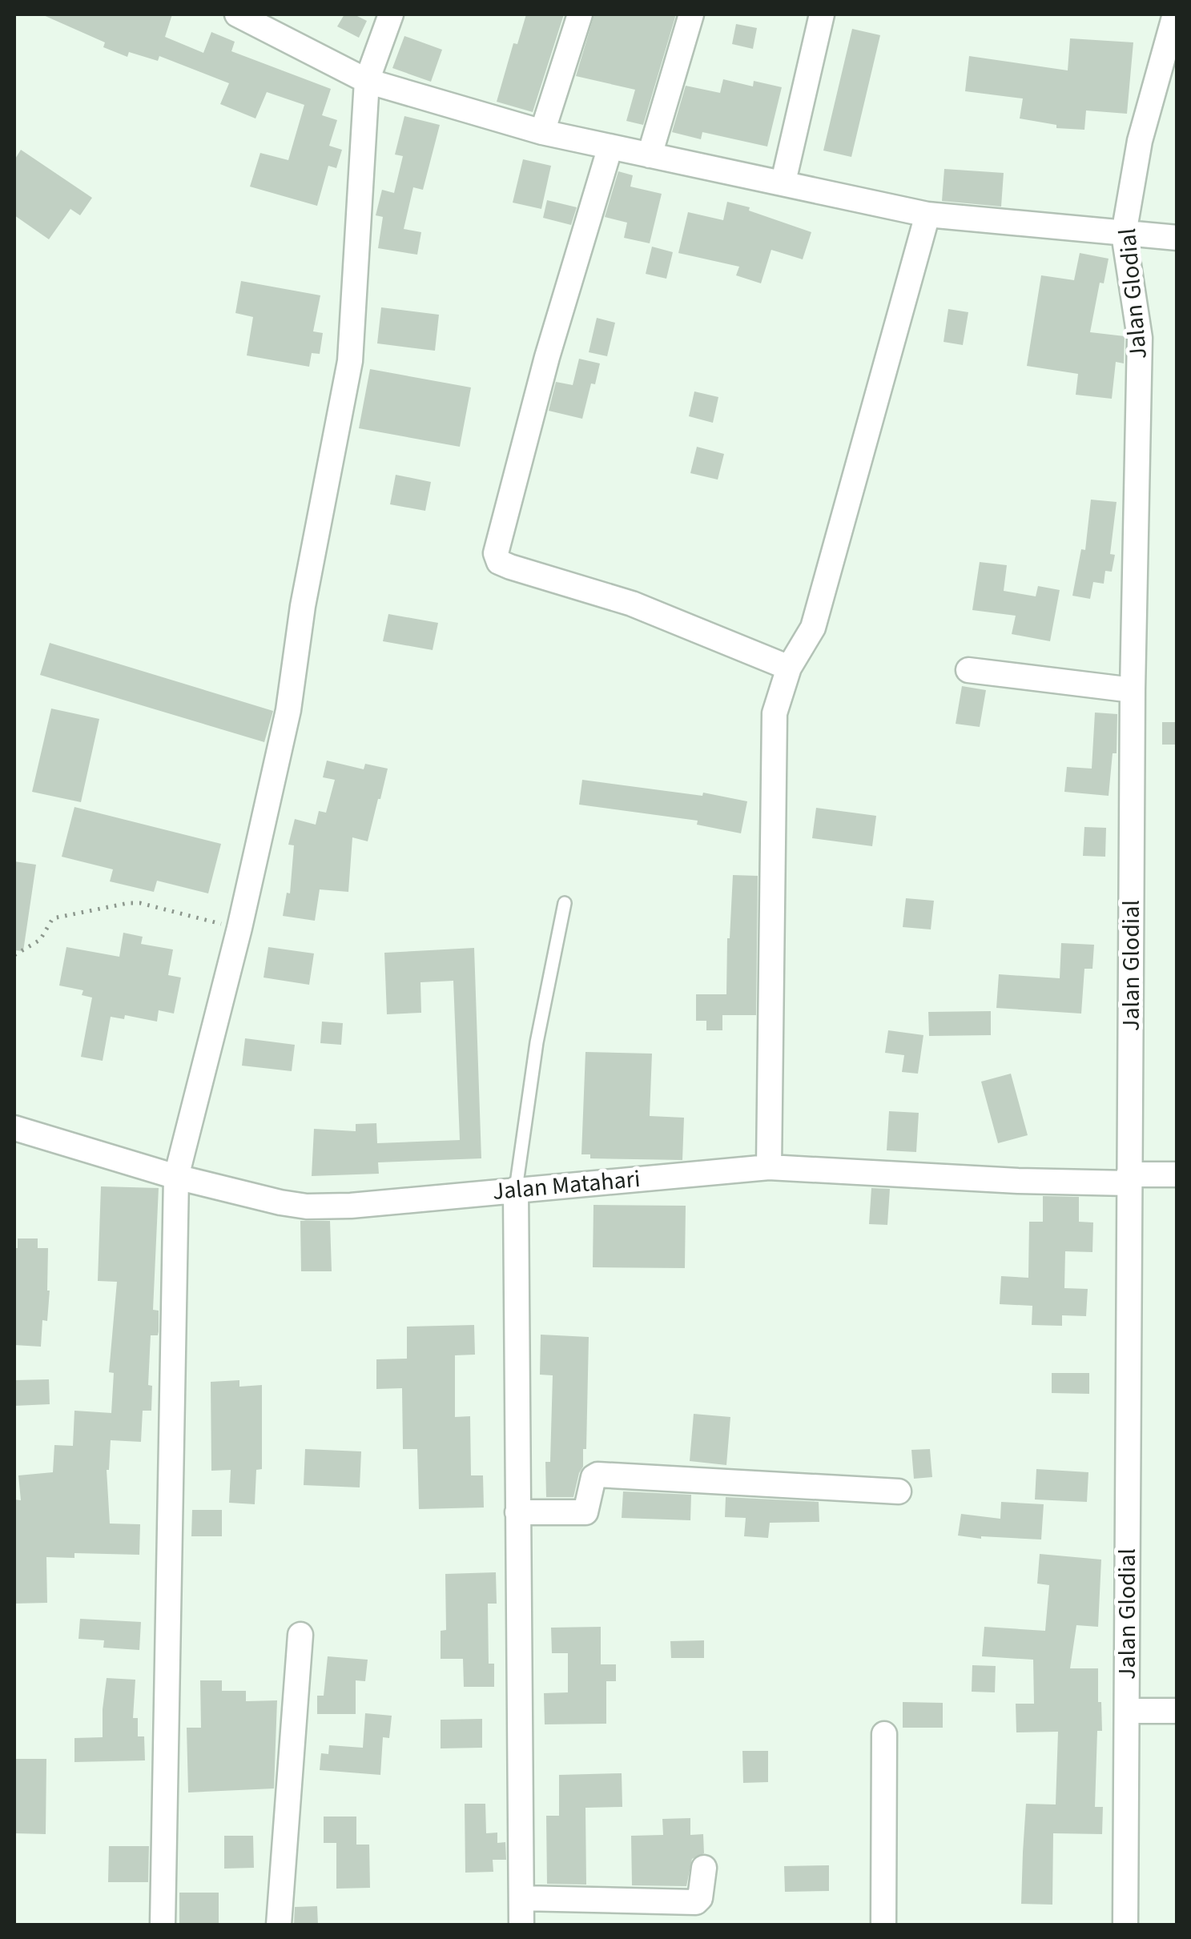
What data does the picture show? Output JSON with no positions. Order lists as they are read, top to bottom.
{
  "streets": {
    "street": ["Jalan Glodial", "Jalan Matahari"]
  },
  "crossings": [
    ["Jalan Glodial", "Jalan Matahari"]
  ]
}
